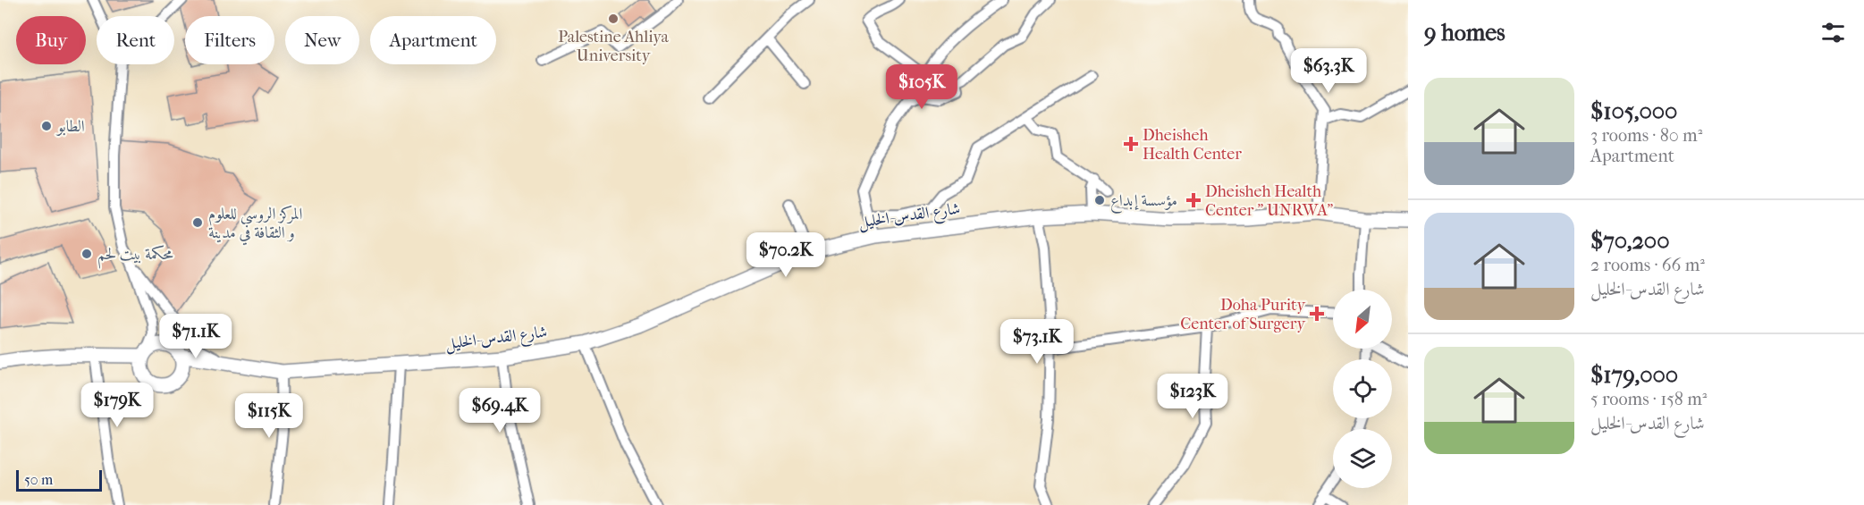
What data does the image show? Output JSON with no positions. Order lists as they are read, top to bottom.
{
  "streets": {
    "main road": ["شارع القدس-الخليل"]
  },
  "places": {
    "other": [
      "Palestine Ahliya University",
      "الطابو",
      "مؤسسة إبداع",
      "المركز الروسي للعلوم و الثقافة في مدينة",
      "محكمة بيت لحم"
    ],
    "health": ["Dheisheh Health Center", "Dheisheh Health Center \" UNRWA\"", "Doha Purity Center of Surgery"]
  },
  "scale_bar": "50 m",
  "north": "bottom left",
  "page": {
    "heading": "9 homes",
    "chip": [
      "Buy",
      "Rent",
      "Filters",
      "New",
      "Apartment"
    ],
    "price": [
      "$63.3K",
      "$105K",
      "$70.2K",
      "$71.1K",
      "$73.1K",
      "$123K",
      "$179K",
      "$69.4K",
      "$115K"
    ],
    "list": [
      {
        "name": "$105,000",
        "note": "3 rooms · 80 m² · Apartment"
      },
      {
        "name": "$70,200",
        "note": "2 rooms · 66 m² · شارع القدس-الخليل"
      },
      {
        "name": "$179,000",
        "note": "5 rooms · 158 m² · شارع القدس-الخليل"
      }
    ],
    "scale": "50 m"
  }
}
